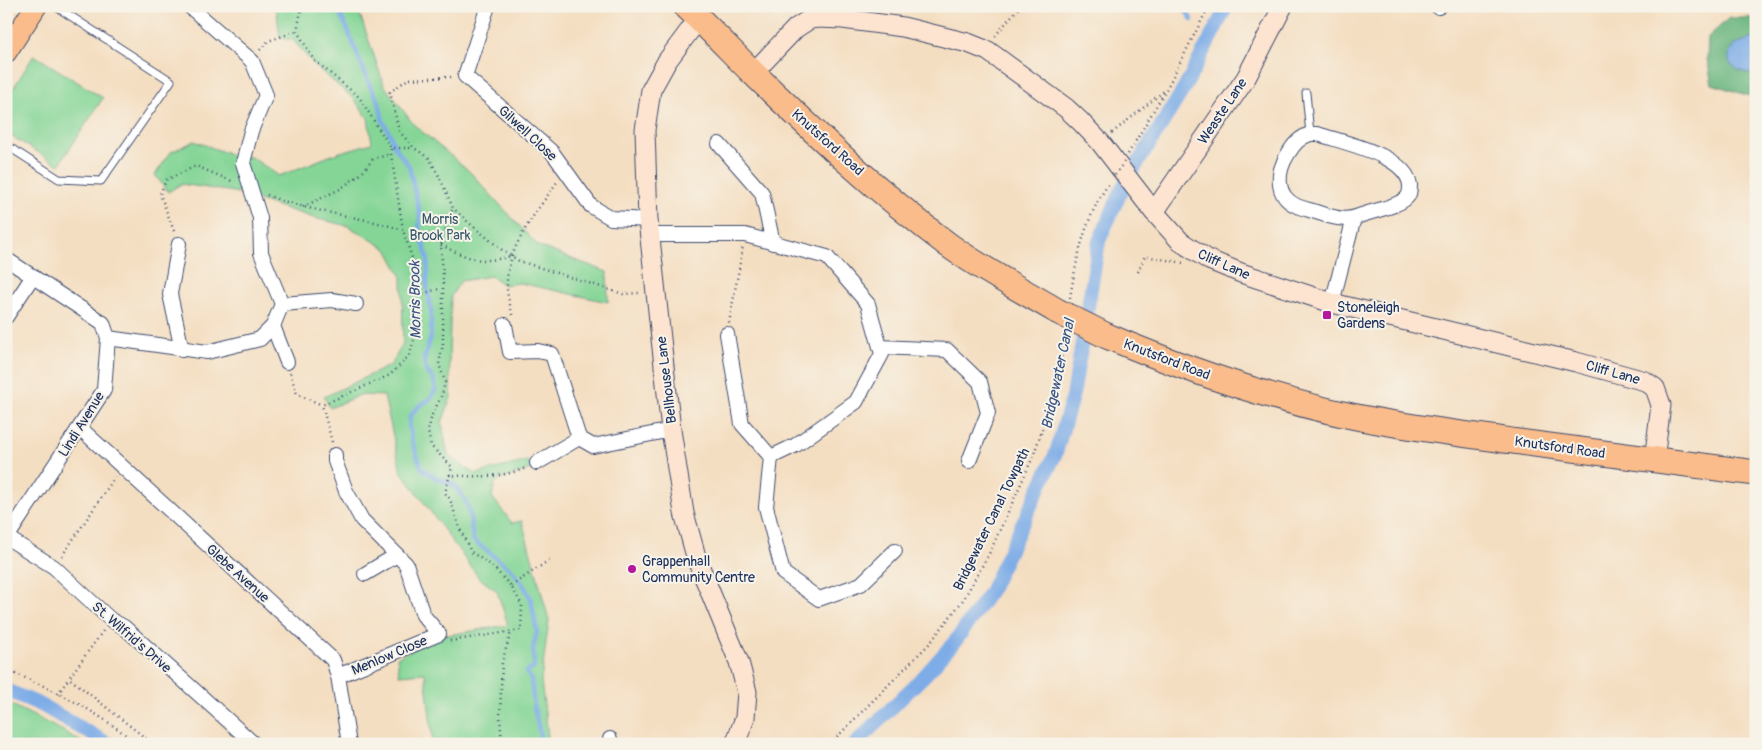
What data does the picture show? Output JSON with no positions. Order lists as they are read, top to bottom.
{
  "streets": {
    "highway": ["Knutsford Road"],
    "street": [
      "Weaste Lane",
      "Gilwell Close",
      "Cliff Lane",
      "Bellhouse Lane",
      "Lindi Avenue",
      "Glebe Avenue",
      "St. Wilfrid's Drive",
      "Menlow Close"
    ],
    "path": ["Bridgewater Canal Towpath"]
  },
  "crossings": [
    ["Weaste Lane", "Cliff Lane"],
    ["Gilwell Close", "Bellhouse Lane"],
    ["Knutsford Road", "Cliff Lane"],
    ["Knutsford Road", "Bellhouse Lane"],
    ["Lindi Avenue", "Glebe Avenue"],
    ["Lindi Avenue", "St. Wilfrid's Drive"],
    ["Glebe Avenue", "Menlow Close"]
  ],
  "water": ["Morris Brook", "Bridgewater Canal"],
  "parks": ["Morris Brook Park"],
  "places": {
    "transit": ["Stoneleigh Gardens"],
    "other": ["Grappenhall Community Centre"]
  }
}
